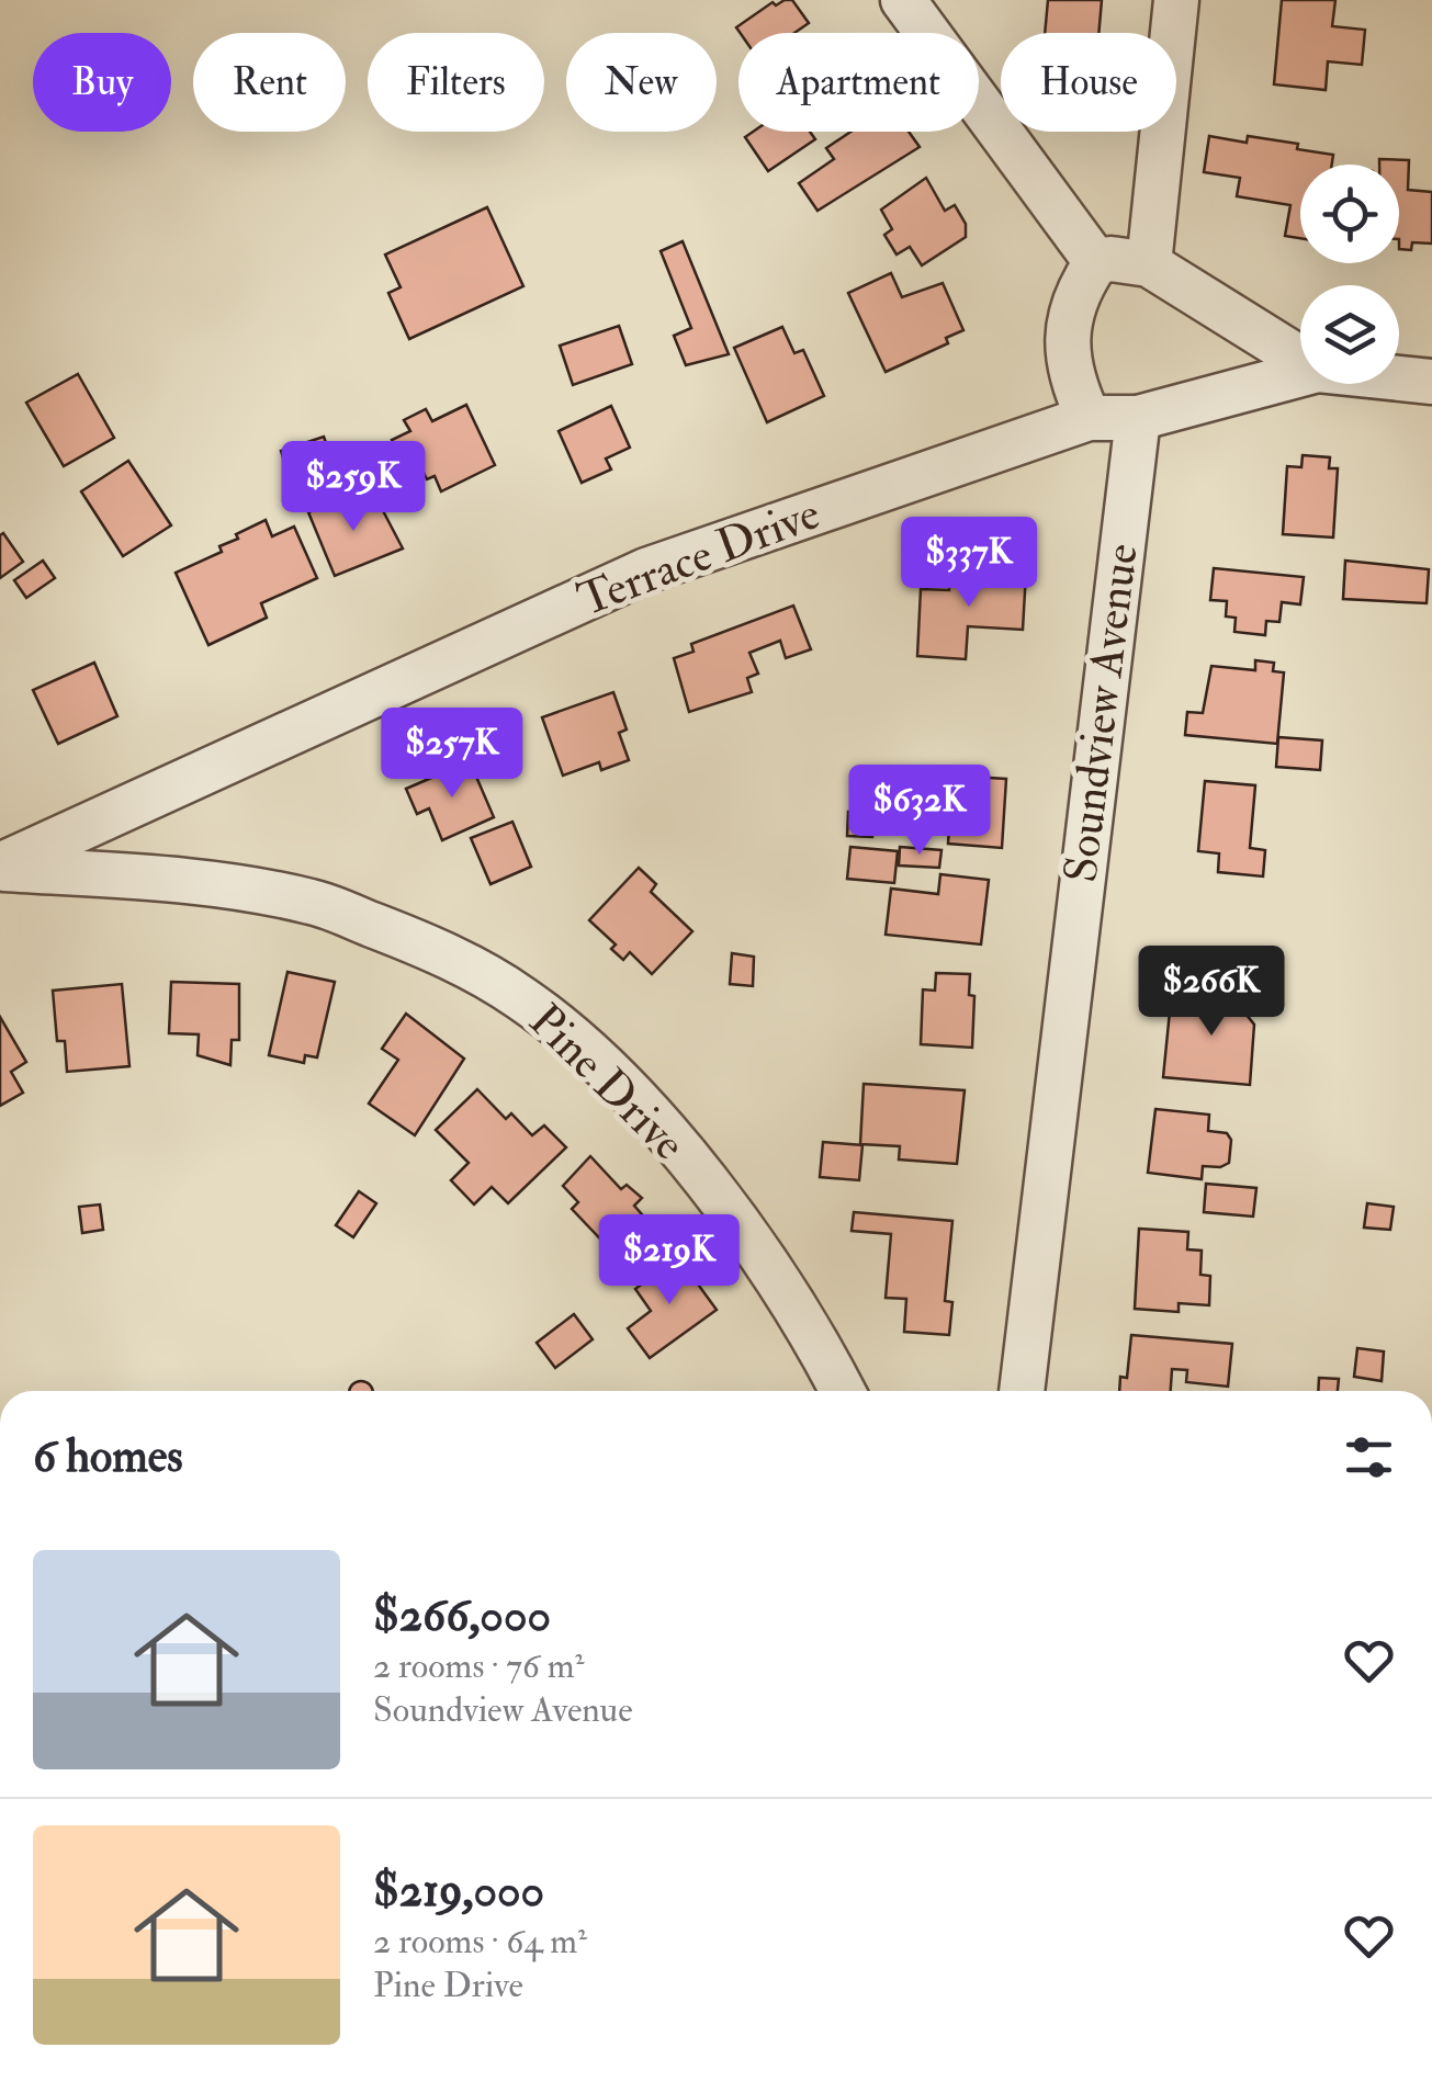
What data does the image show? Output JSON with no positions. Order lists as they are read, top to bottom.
{
  "streets": {
    "street": ["Terrace Drive", "Soundview Avenue", "Pine Drive"]
  },
  "crossings": [
    ["Terrace Drive", "Soundview Avenue"],
    ["Terrace Drive", "Pine Drive"]
  ],
  "page": {
    "chip": [
      "Buy",
      "Rent",
      "Filters",
      "New",
      "Apartment",
      "House"
    ],
    "price": [
      "$259K",
      "$337K",
      "$257K",
      "$632K",
      "$266K",
      "$219K"
    ],
    "heading": "6 homes",
    "list": [
      {
        "name": "$266,000",
        "note": "2 rooms · 76 m² · Soundview Avenue"
      },
      {
        "name": "$219,000",
        "note": "2 rooms · 64 m² · Pine Drive"
      }
    ]
  }
}
